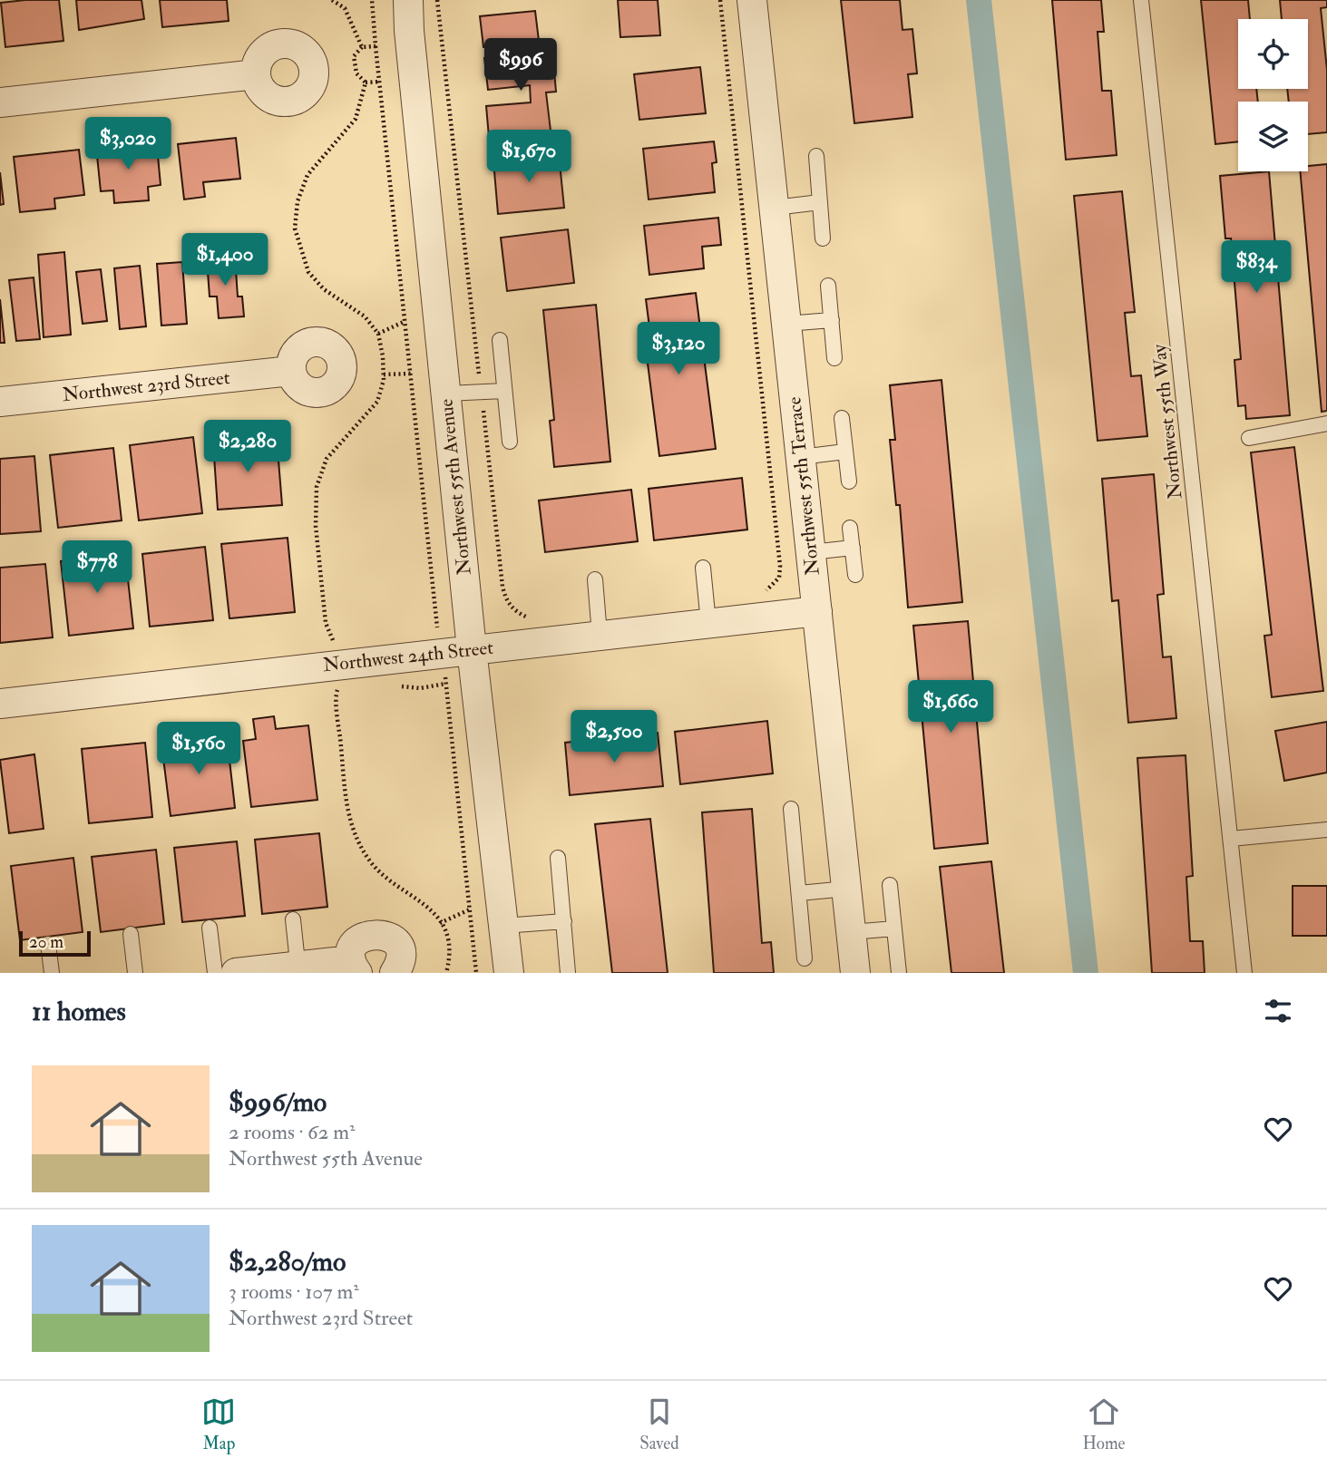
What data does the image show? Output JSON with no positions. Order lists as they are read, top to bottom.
{
  "streets": {
    "street": [
      "Northwest 23rd Street",
      "Northwest 55th Terrace",
      "Northwest 55th Avenue",
      "Northwest 24th Street"
    ],
    "lane": ["Northwest 55th Way"]
  },
  "crossings": [
    ["Northwest 55th Terrace", "Northwest 24th Street"],
    ["Northwest 55th Avenue", "Northwest 24th Street"]
  ],
  "scale_bar": "20 m",
  "page": {
    "price": [
      "$996",
      "$3,020",
      "$1,670",
      "$1,400",
      "$834",
      "$3,120",
      "$2,280",
      "$778",
      "$1,660",
      "$2,500",
      "$1,560"
    ],
    "scale": "20 m",
    "heading": "11 homes",
    "list": [
      {
        "name": "$996/mo",
        "note": "2 rooms · 62 m² · Northwest 55th Avenue"
      },
      {
        "name": "$2,280/mo",
        "note": "3 rooms · 107 m² · Northwest 23rd Street"
      }
    ],
    "tabs": ["Map", "Saved", "Home"]
  }
}
